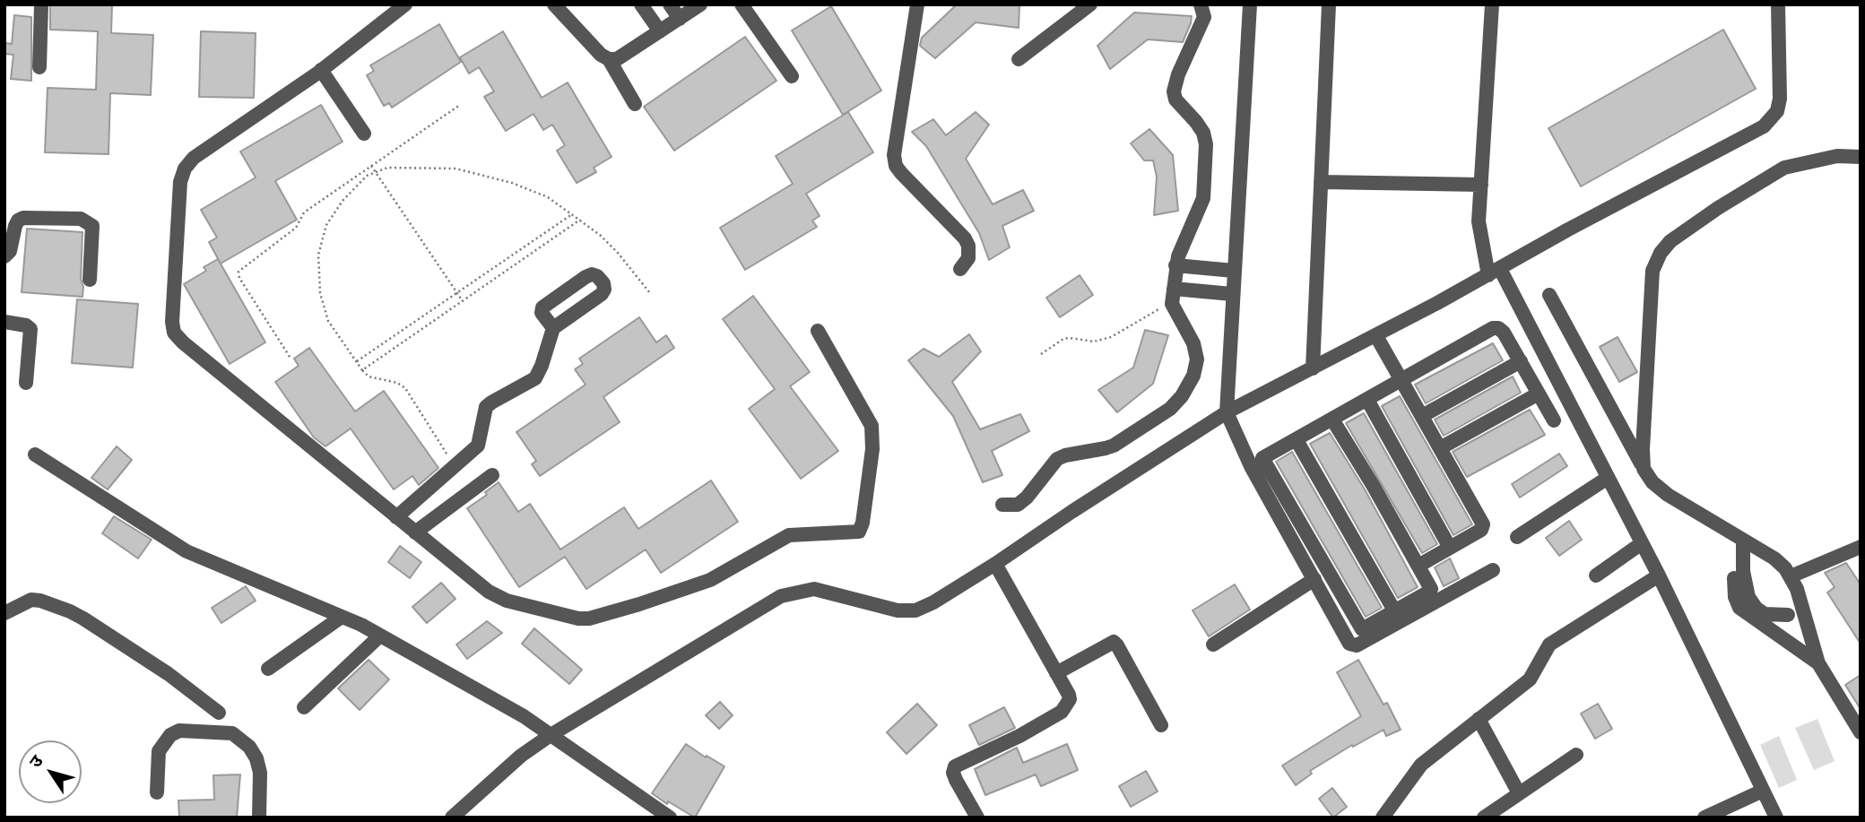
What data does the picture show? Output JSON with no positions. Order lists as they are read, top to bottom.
{
  "north": "top left"
}
